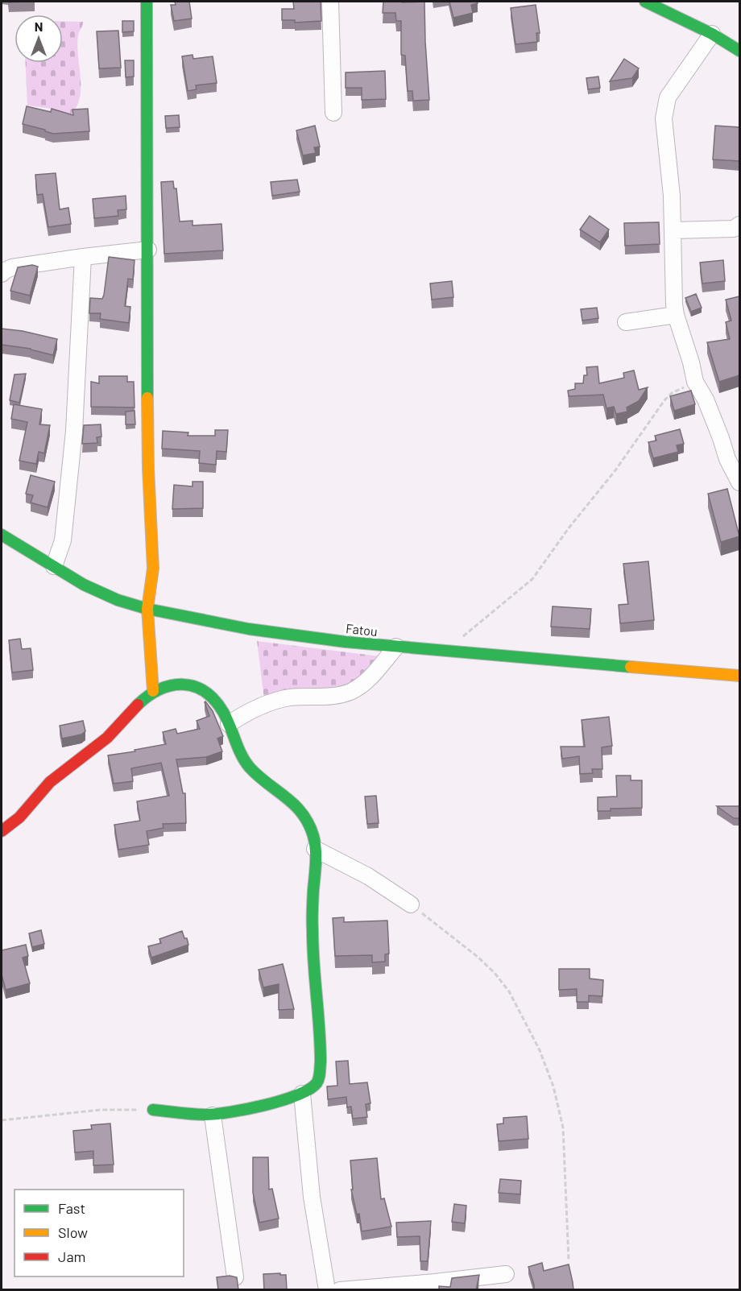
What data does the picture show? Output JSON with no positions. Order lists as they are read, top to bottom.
{
  "streets": {
    "street": ["Fatou"]
  },
  "legend": ["Fast", "Slow", "Jam"],
  "north": "top"
}
